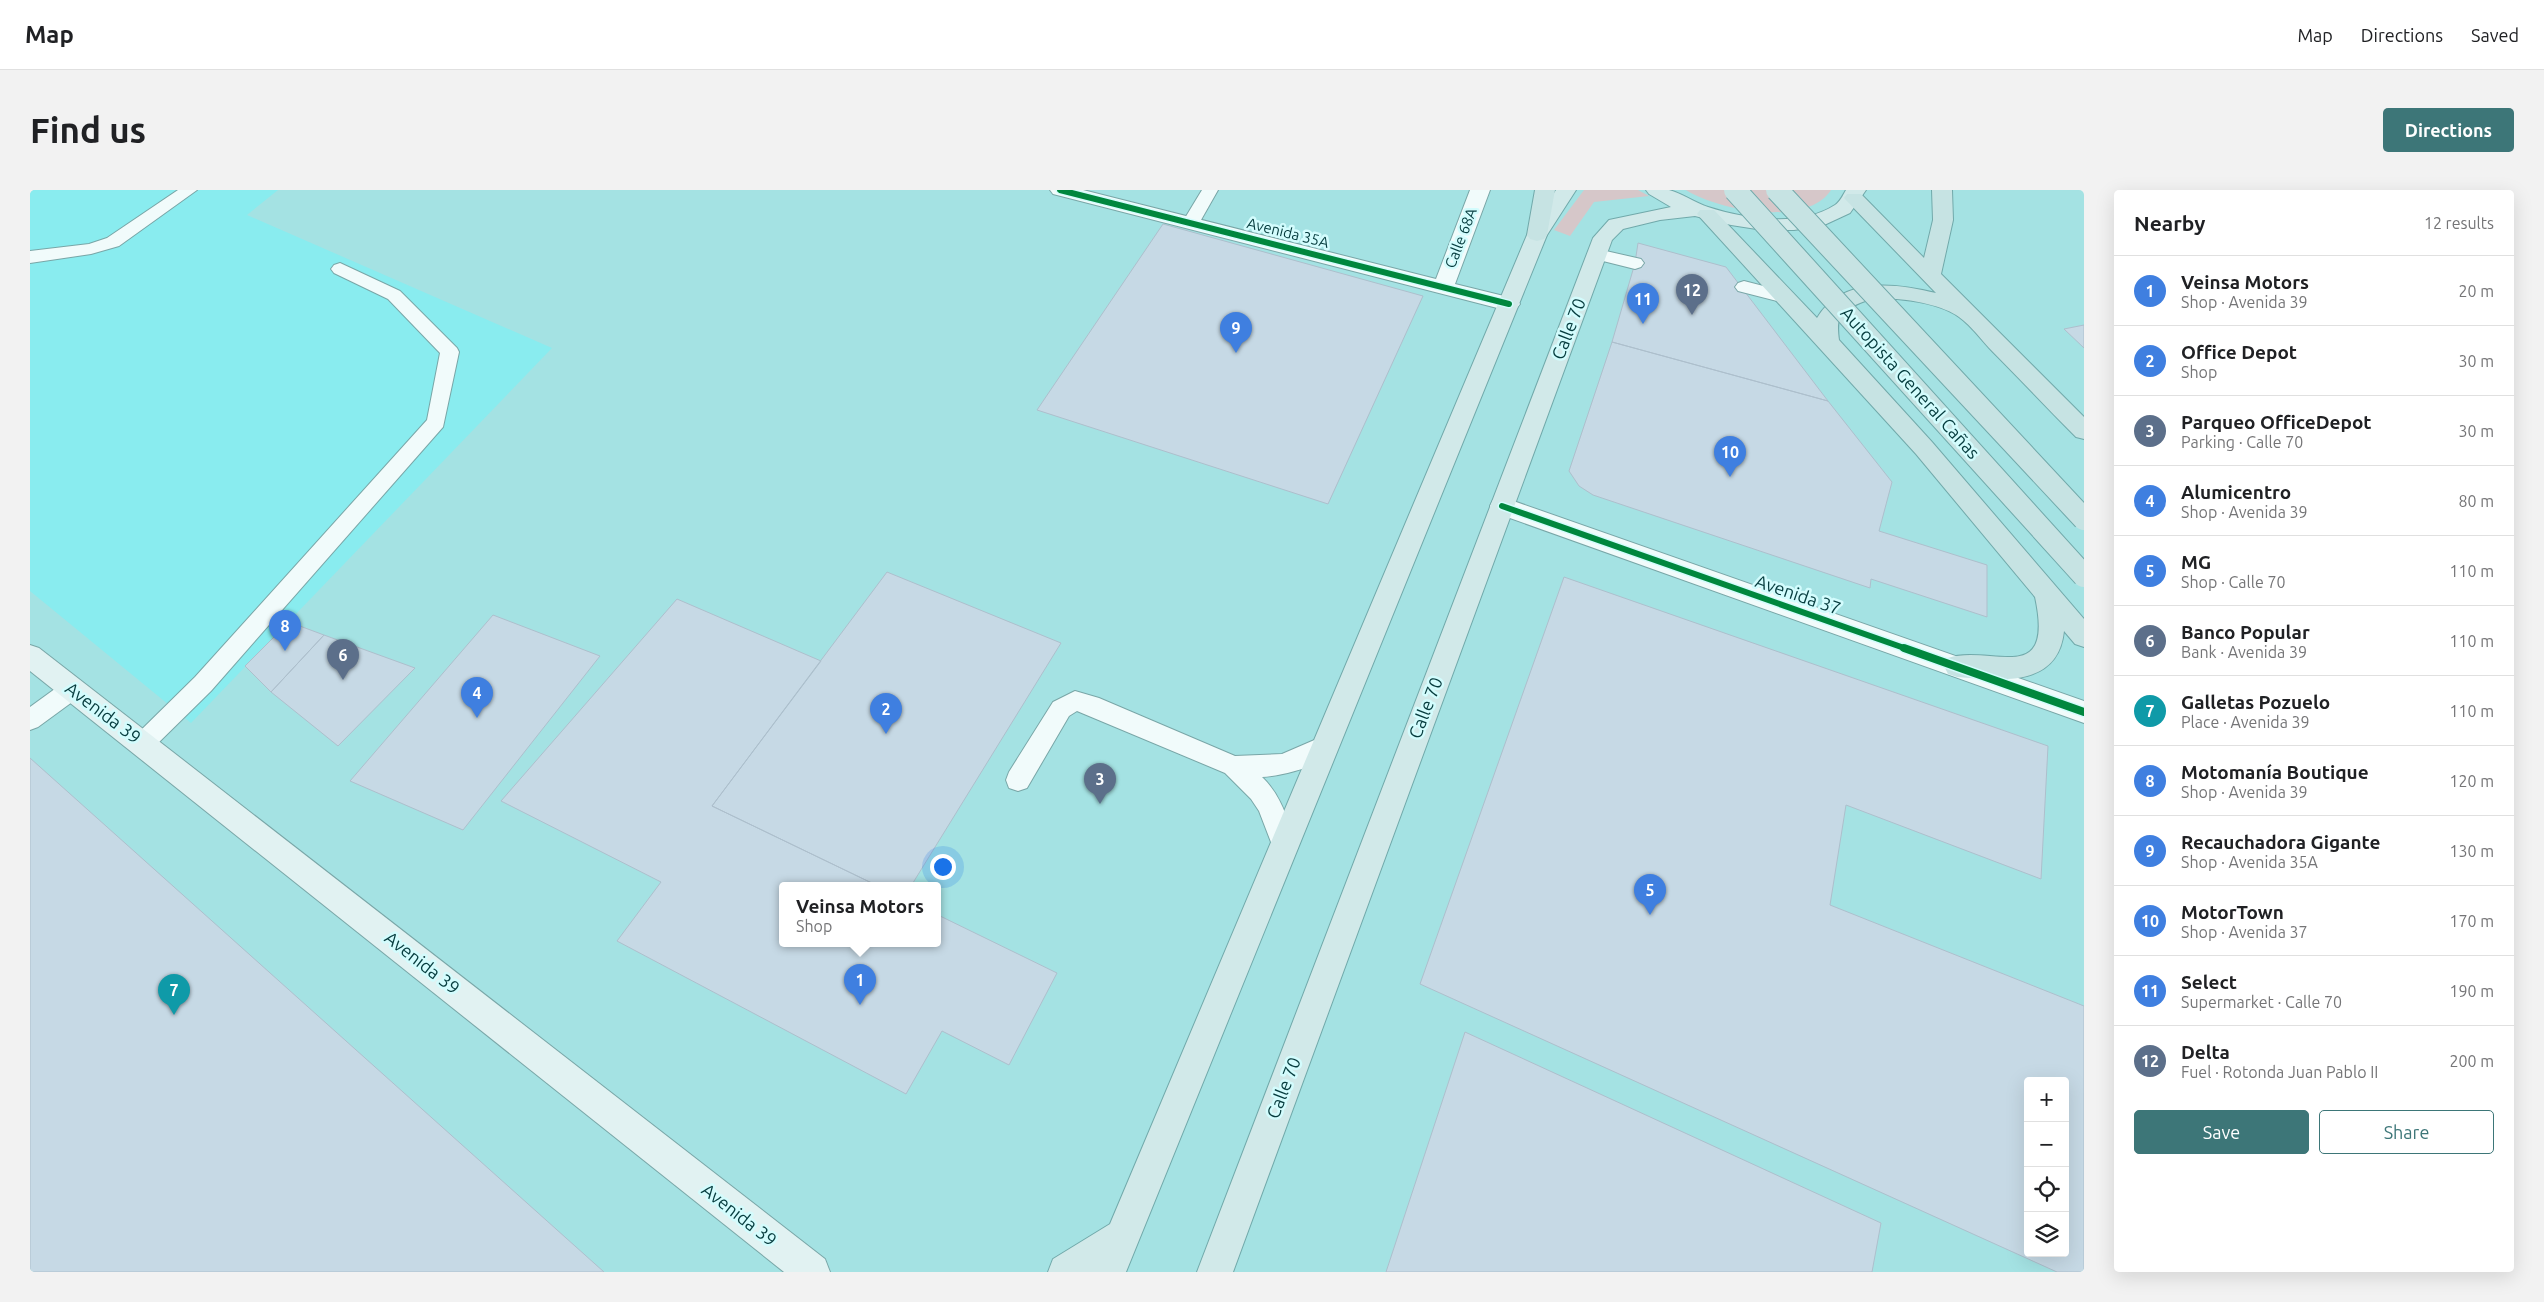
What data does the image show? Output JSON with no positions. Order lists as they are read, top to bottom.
{
  "streets": {
    "highway": ["Autopista General Cañas"],
    "main road": ["Calle 70", "Avenida 39"],
    "street": ["Avenida 35A", "Calle 68A", "Avenida 37"]
  },
  "crossings": [
    ["Avenida 35A", "Calle 68A"],
    ["Calle 70", "Avenida 37"]
  ],
  "page": {
    "header": "Map",
    "nav": ["Map", "Directions", "Saved"],
    "buttons": [
      "Directions",
      ["Save", "Share"]
    ],
    "title": "Find us",
    "heading": ["Nearby", "12 results"],
    "list": [
      {
        "mark": "1",
        "name": "Veinsa Motors",
        "note": "Shop · Avenida 39",
        "value": "20 m"
      },
      {
        "mark": "2",
        "name": "Office Depot",
        "note": "Shop",
        "value": "30 m"
      },
      {
        "mark": "3",
        "name": "Parqueo OfficeDepot",
        "note": "Parking · Calle 70",
        "value": "30 m"
      },
      {
        "mark": "4",
        "name": "Alumicentro",
        "note": "Shop · Avenida 39",
        "value": "80 m"
      },
      {
        "mark": "5",
        "name": "MG",
        "note": "Shop · Calle 70",
        "value": "110 m"
      },
      {
        "mark": "6",
        "name": "Banco Popular",
        "note": "Bank · Avenida 39",
        "value": "110 m"
      },
      {
        "mark": "7",
        "name": "Galletas Pozuelo",
        "note": "Place · Avenida 39",
        "value": "110 m"
      },
      {
        "mark": "8",
        "name": "Motomanía Boutique",
        "note": "Shop · Avenida 39",
        "value": "120 m"
      },
      {
        "mark": "9",
        "name": "Recauchadora Gigante",
        "note": "Shop · Avenida 35A",
        "value": "130 m"
      },
      {
        "mark": "10",
        "name": "MotorTown",
        "note": "Shop · Avenida 37",
        "value": "170 m"
      },
      {
        "mark": "11",
        "name": "Select",
        "note": "Supermarket · Calle 70",
        "value": "190 m"
      },
      {
        "mark": "12",
        "name": "Delta",
        "note": "Fuel · Rotonda Juan Pablo II",
        "value": "200 m"
      }
    ],
    "pins": [
      "12",
      "11",
      "9",
      "10",
      "8",
      "6",
      "4",
      "2",
      "3",
      "5",
      "1",
      "7"
    ],
    "popup": ["Veinsa Motors", "Shop"],
    "map_buttons": ["+", "−"]
  }
}
